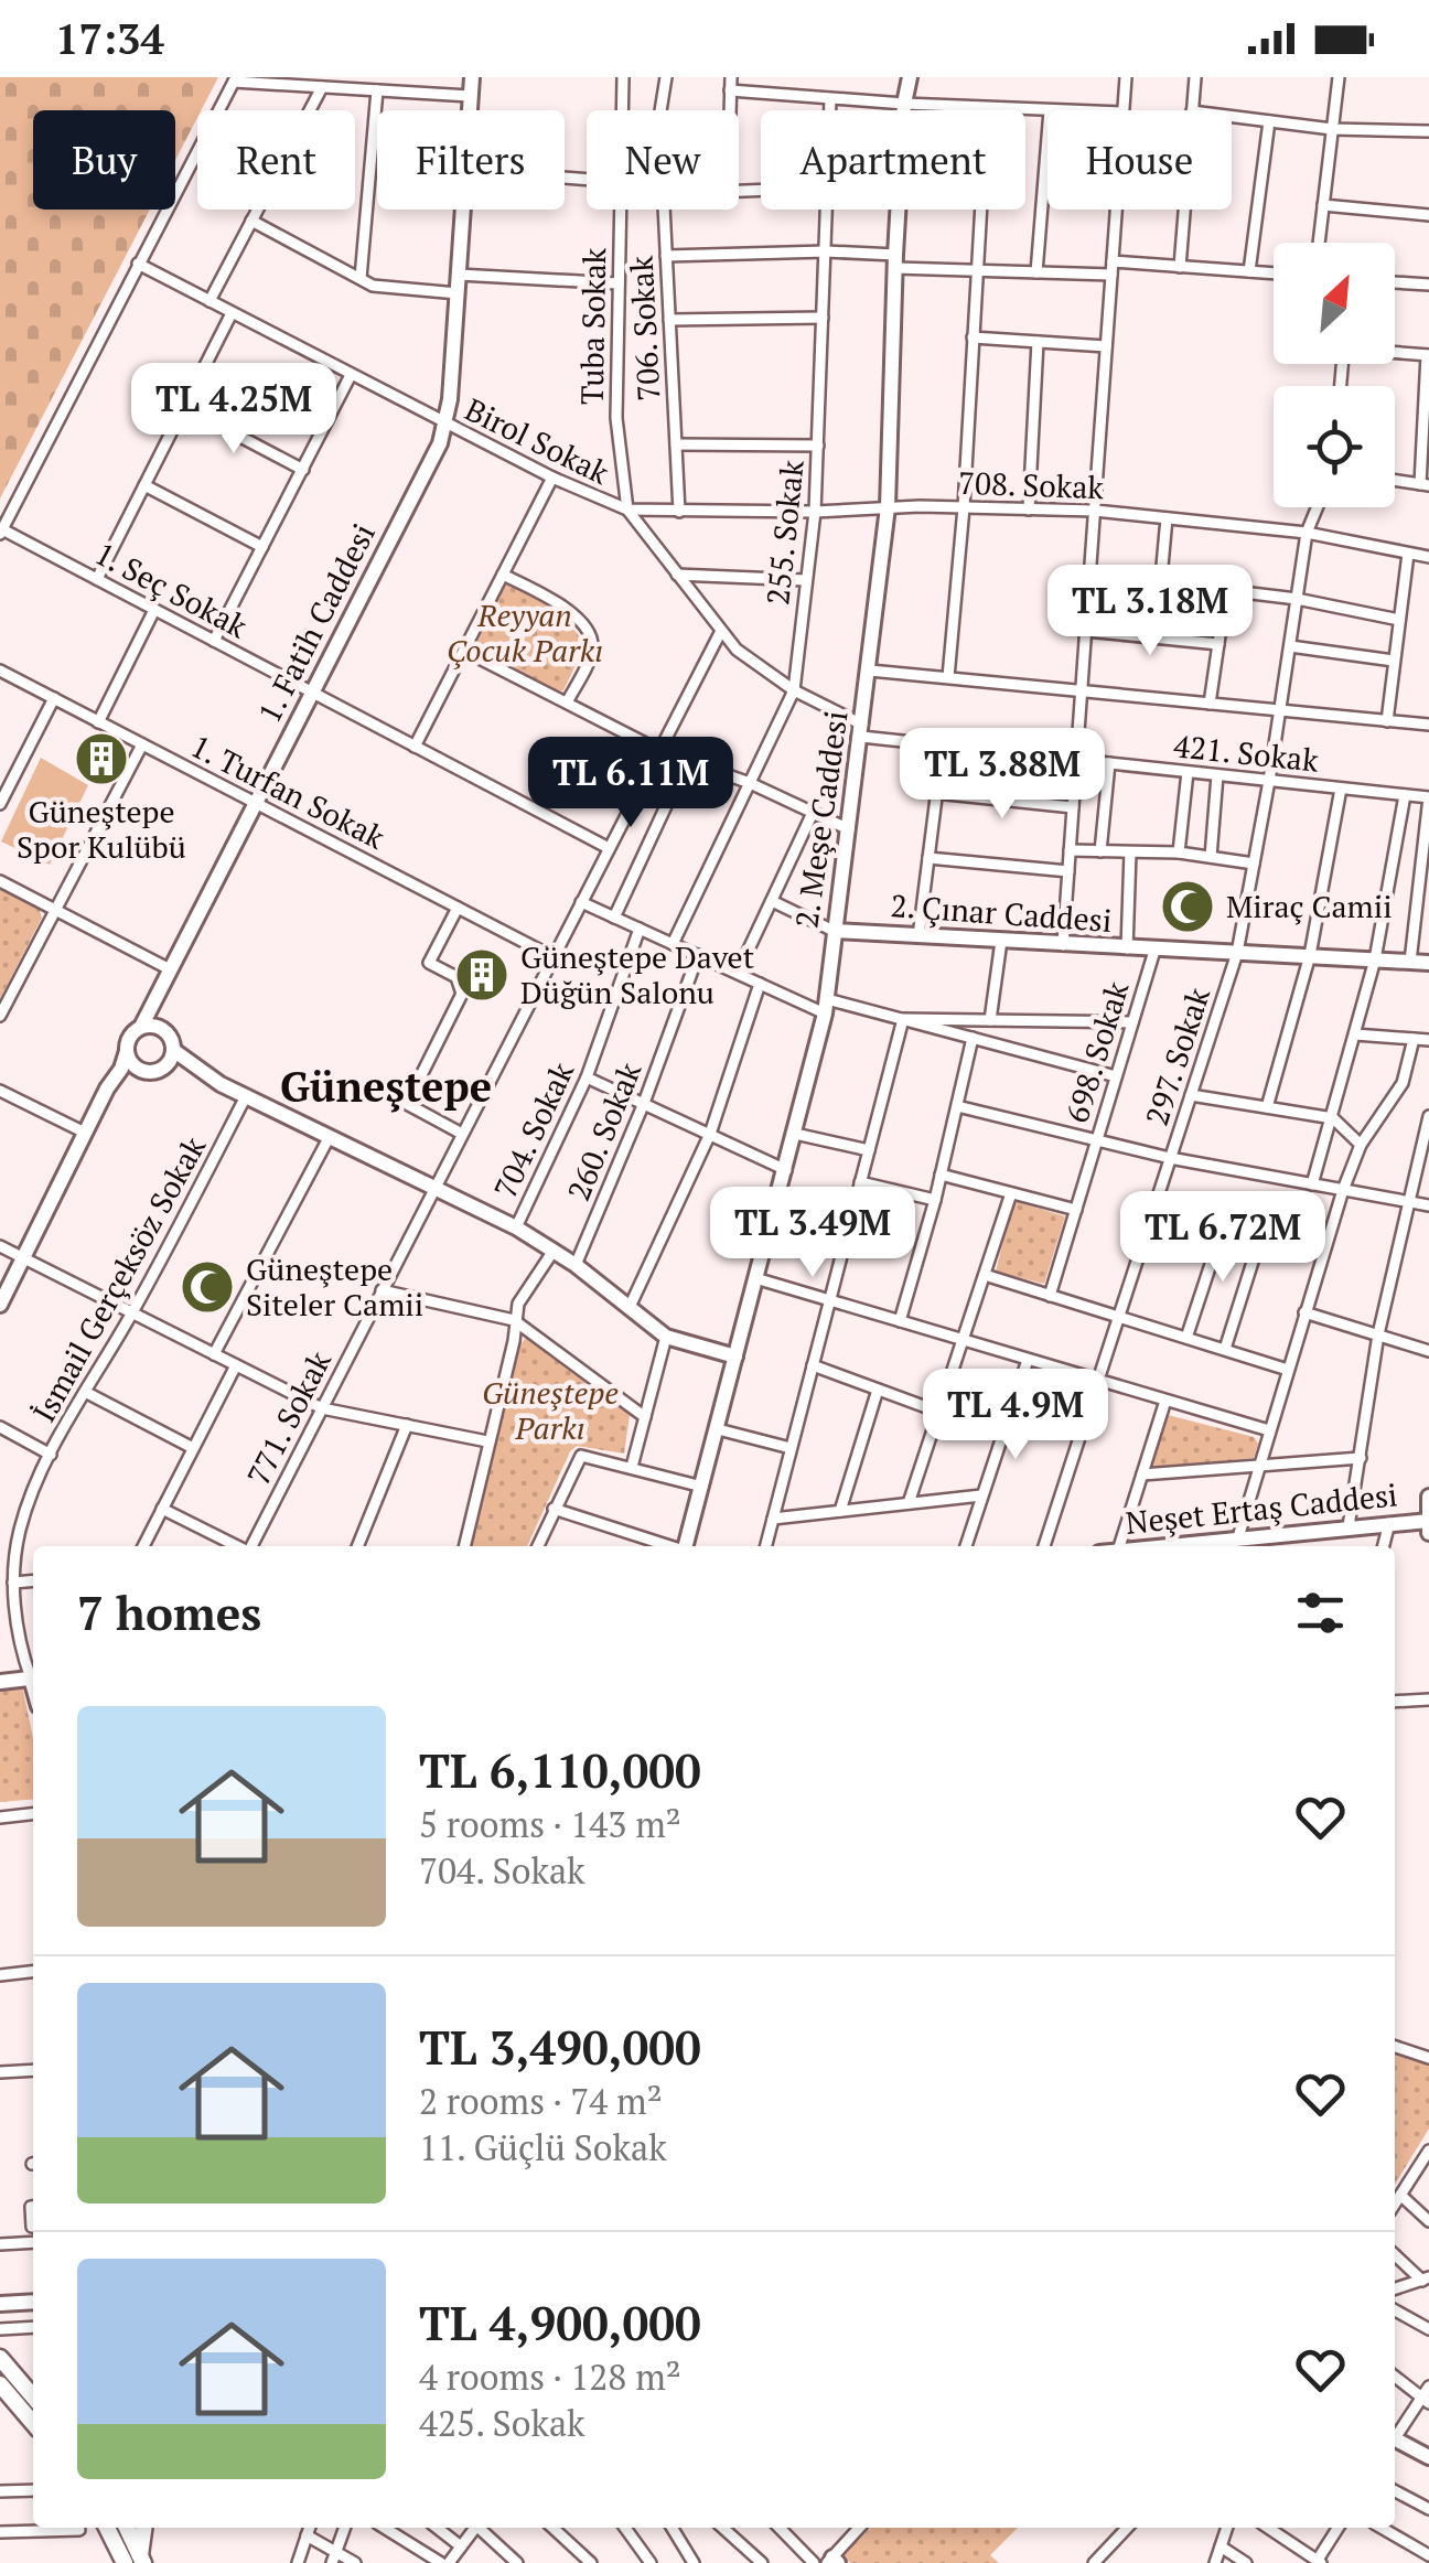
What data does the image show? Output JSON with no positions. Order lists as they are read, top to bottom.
{
  "streets": {
    "street": [
      "Tuba Sokak",
      "706. Sokak",
      "Birol Sokak",
      "708. Sokak",
      "255. Sokak",
      "1. Seç Sokak",
      "1. Fatih Caddesi",
      "421. Sokak",
      "1. Turfan Sokak",
      "2. Meşe Caddesi",
      "2. Çınar Caddesi",
      "698. Sokak",
      "297. Sokak",
      "704. Sokak",
      "260. Sokak",
      "İsmail Gerçeksöz Sokak",
      "771. Sokak",
      "Neşet Ertaş Caddesi"
    ]
  },
  "crossings": [
    ["Tuba Sokak", "Birol Sokak"],
    ["Tuba Sokak", "708. Sokak"],
    ["706. Sokak", "708. Sokak"],
    ["Birol Sokak", "708. Sokak"],
    ["Birol Sokak", "255. Sokak"],
    ["Birol Sokak", "1. Fatih Caddesi"],
    ["Birol Sokak", "421. Sokak"],
    ["Birol Sokak", "2. Meşe Caddesi"],
    ["Birol Sokak", "704. Sokak"],
    ["708. Sokak", "255. Sokak"],
    ["708. Sokak", "2. Meşe Caddesi"],
    ["708. Sokak", "297. Sokak"],
    ["1. Seç Sokak", "1. Fatih Caddesi"],
    ["1. Seç Sokak", "704. Sokak"],
    ["1. Fatih Caddesi", "1. Turfan Sokak"],
    ["421. Sokak", "2. Meşe Caddesi"],
    ["421. Sokak", "297. Sokak"],
    ["1. Turfan Sokak", "704. Sokak"],
    ["2. Meşe Caddesi", "2. Çınar Caddesi"],
    ["2. Çınar Caddesi", "698. Sokak"],
    ["2. Çınar Caddesi", "297. Sokak"],
    ["704. Sokak", "771. Sokak"]
  ],
  "districts": ["Güneştepe"],
  "parks": ["Reyyan Çocuk Parkı", "Güneştepe Parkı"],
  "places": {
    "building": ["Güneştepe Spor Kulübü", "Güneştepe Davet Düğün Salonu"],
    "mosque": ["Miraç Camii", "Güneştepe Siteler Camii"]
  },
  "north": "top right",
  "page": {
    "status": "17:34",
    "chip": [
      "Buy",
      "Rent",
      "Filters",
      "New",
      "Apartment",
      "House"
    ],
    "price": [
      "TL 4.25M",
      "TL 3.18M",
      "TL 3.88M",
      "TL 6.11M",
      "TL 3.49M",
      "TL 6.72M",
      "TL 4.9M"
    ],
    "heading": "7 homes",
    "list": [
      {
        "name": "TL 6,110,000",
        "note": "5 rooms · 143 m² · 704. Sokak"
      },
      {
        "name": "TL 3,490,000",
        "note": "2 rooms · 74 m² · 11. Güçlü Sokak"
      },
      {
        "name": "TL 4,900,000",
        "note": "4 rooms · 128 m² · 425. Sokak"
      }
    ]
  }
}
